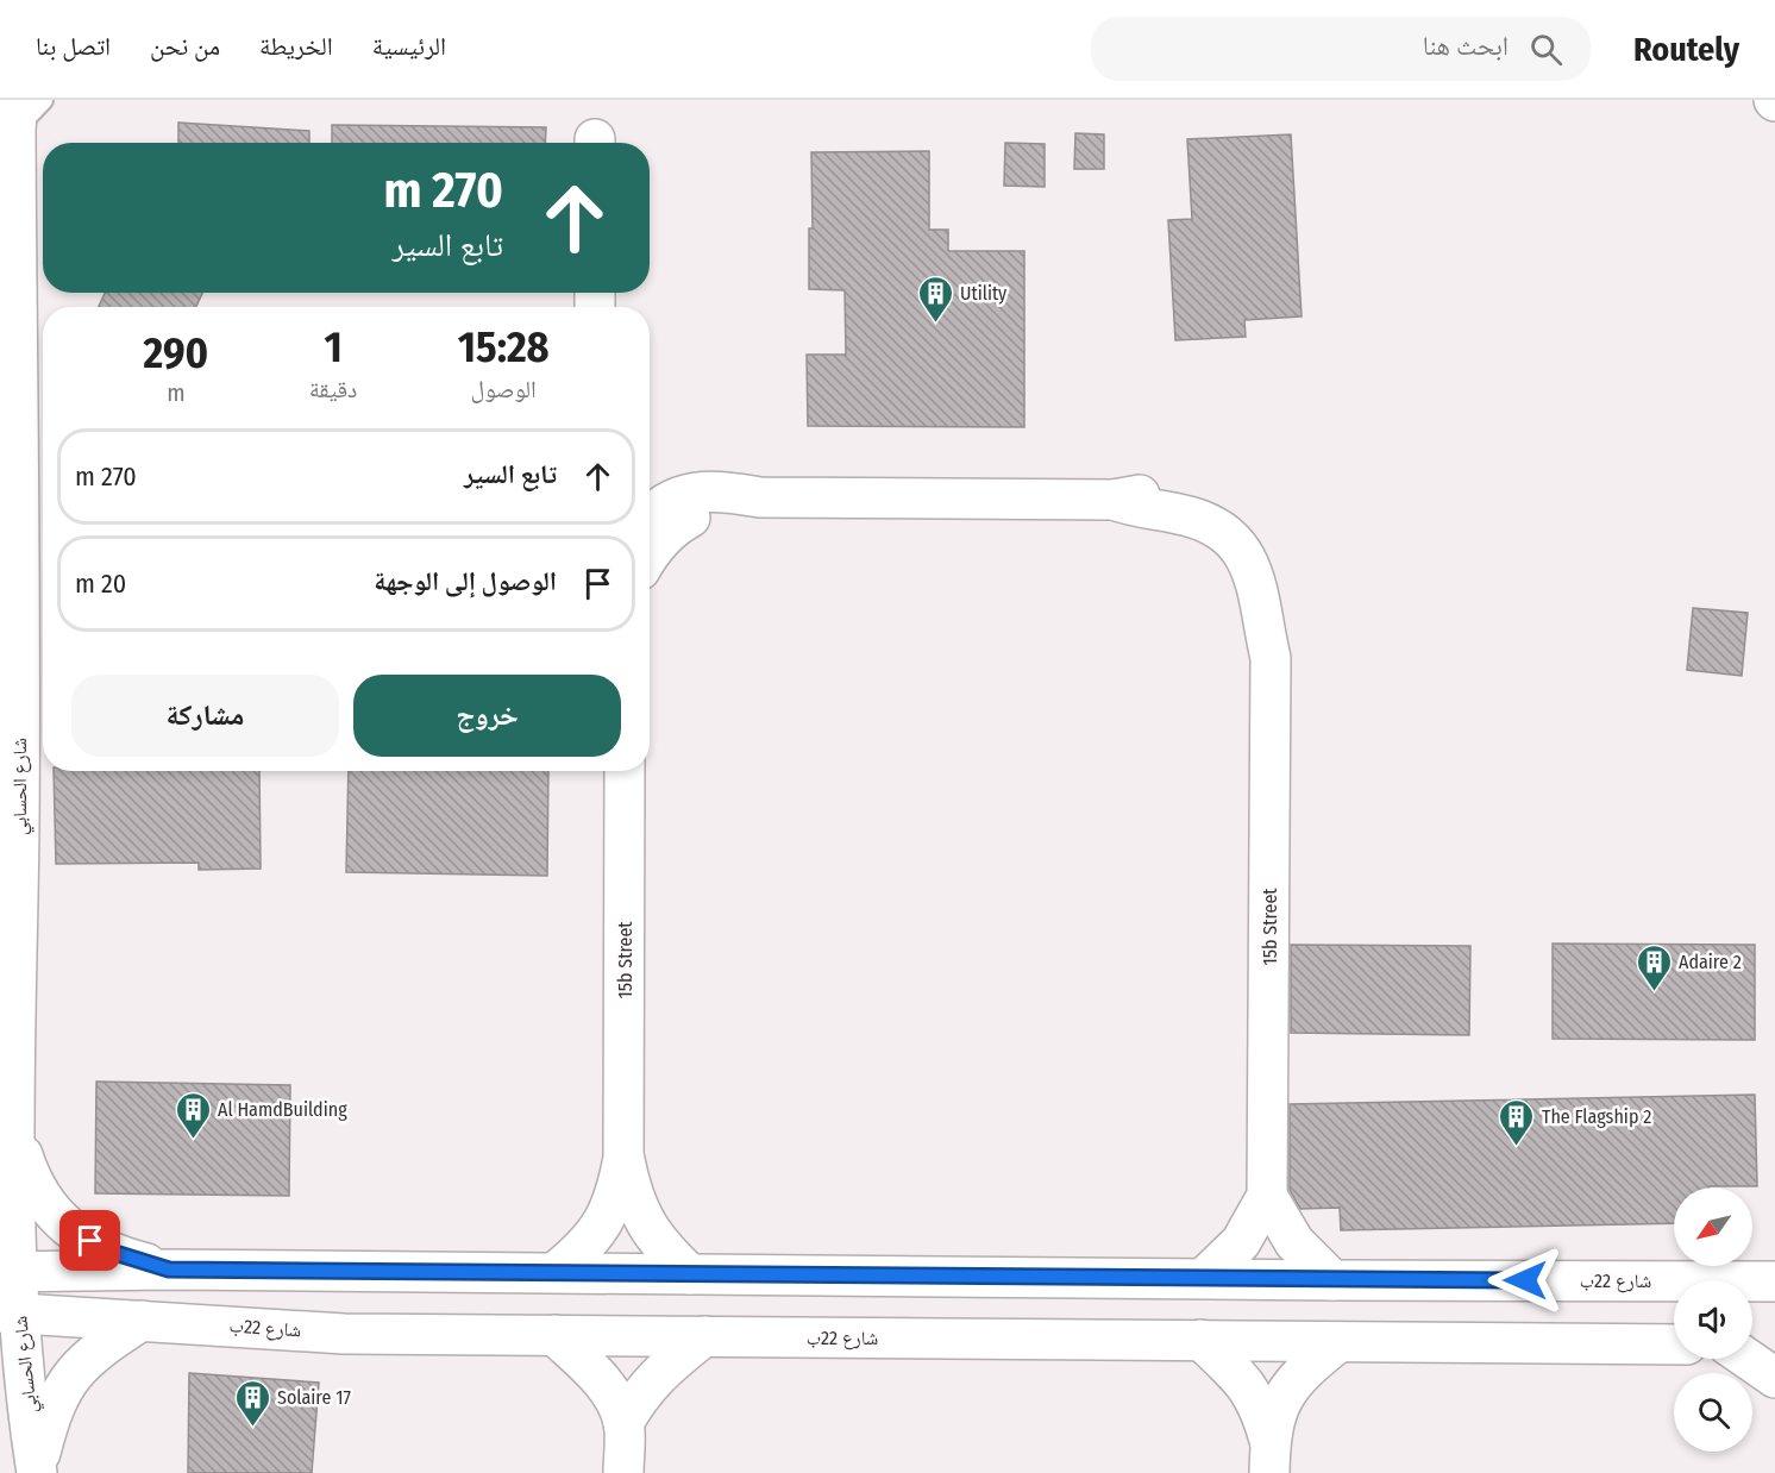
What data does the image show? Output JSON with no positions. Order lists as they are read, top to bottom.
{
  "streets": {
    "street": ["شارع الحسابي", "15b Street", "شارع 22ب"]
  },
  "crossings": [
    ["شارع الحسابي", "شارع 22ب"],
    ["15b Street", "شارع 22ب"]
  ],
  "places": {
    "building": [
      "Utility",
      "Adaire 2",
      "Al HamdBuilding",
      "The Flagship 2",
      "Solaire 17"
    ]
  },
  "north": "bottom left",
  "page": {
    "header": "Routely",
    "search": "ابحث هنا",
    "nav": [
      "الرئيسية",
      "الخريطة",
      "من نحن",
      "اتصل بنا"
    ],
    "turn": ["270 m", "تابع السير"],
    "eta": [
      "15:28",
      "الوصول",
      "1",
      "دقيقة",
      "290",
      "m"
    ],
    "list": [
      {
        "name": "تابع السير",
        "value": "270 m"
      },
      {
        "name": "الوصول إلى الوجهة",
        "value": "20 m"
      }
    ],
    "buttons": ["خروج", "مشاركة"]
  }
}
